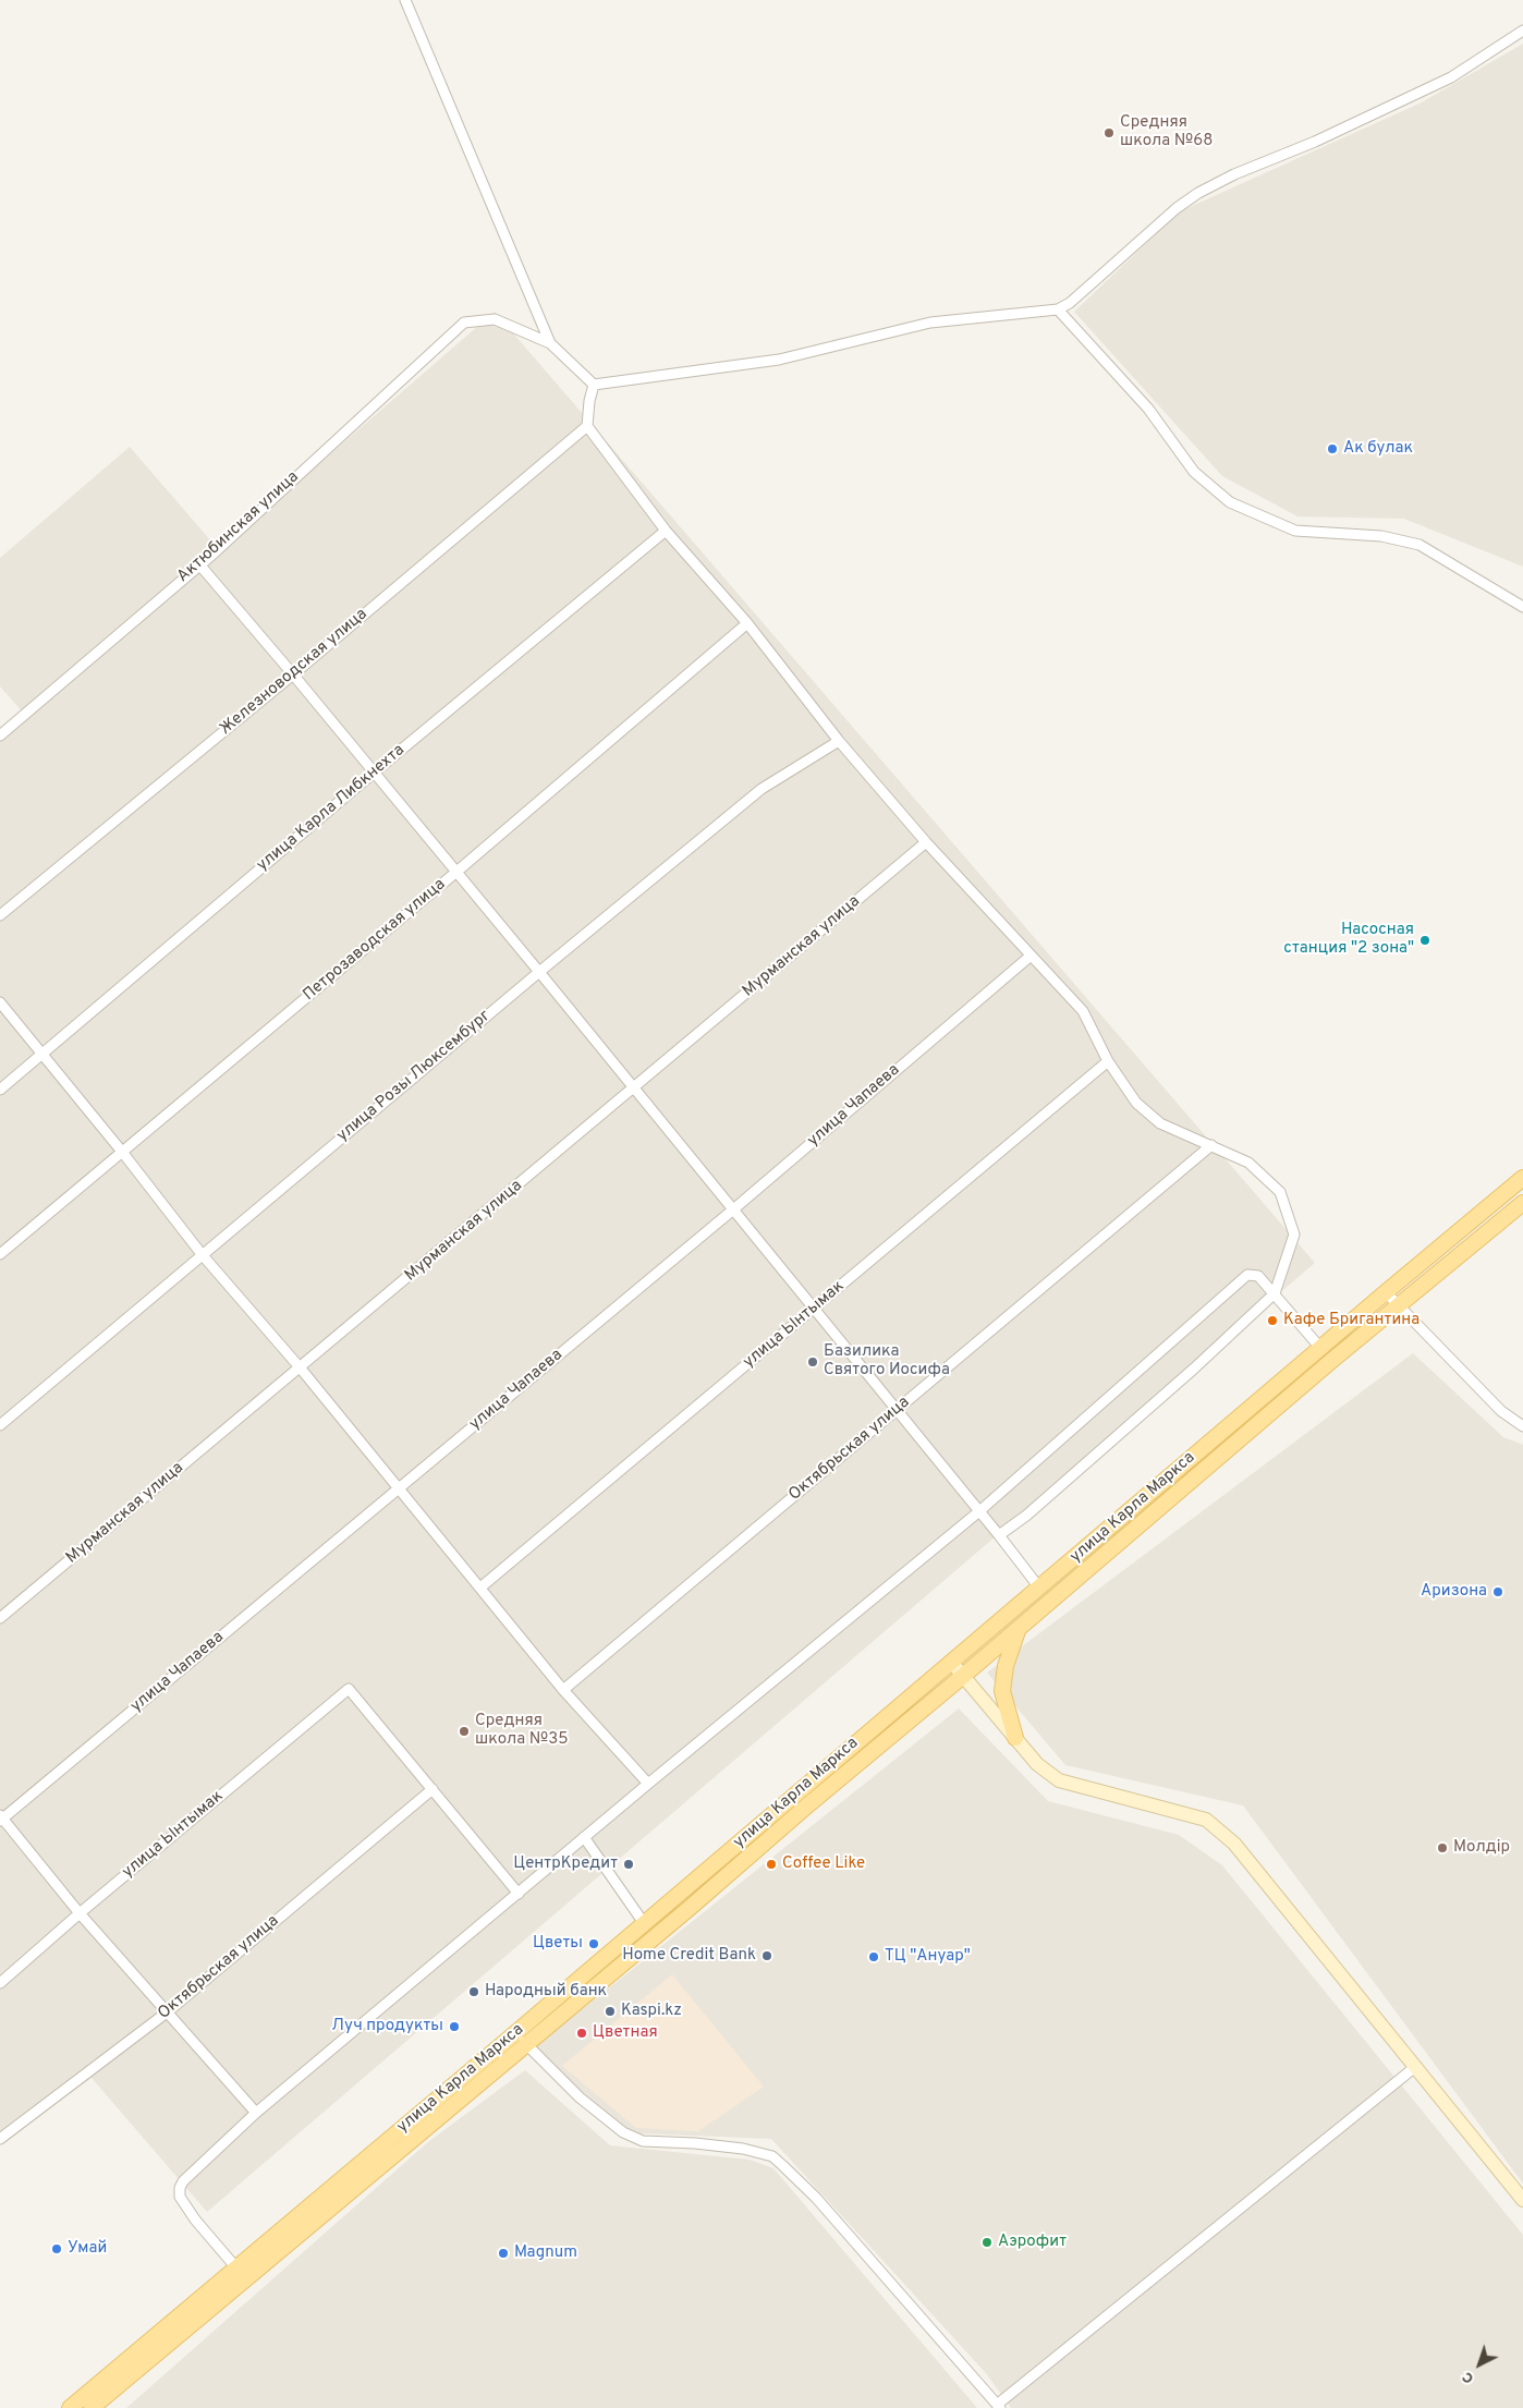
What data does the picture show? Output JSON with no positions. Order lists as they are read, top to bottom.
{
  "streets": {
    "main road": ["улица Карла Маркса"],
    "street": [
      "Актюбинская улица",
      "Железноводская улица",
      "улица Карла Либкнехта",
      "Петрозаводская улица",
      "Мурманская улица",
      "улица Розы Люксембург",
      "улица Чапаева",
      "улица Ынтымак",
      "Октябрьская улица"
    ]
  },
  "crossings": [
    ["улица Ынтымак", "Октябрьская улица"]
  ],
  "places": [
    "Средняя школа №68",
    "Ак булак",
    "Насосная станция \"2 зона\"",
    "Кафе Бригантина",
    "Базилика Святого Иосифа",
    "Аризона",
    "Средняя школа №35",
    "Молдiр",
    "ЦентрКредит",
    "Coffee Like",
    "Цветы",
    "Home Credit Bank",
    "ТЦ \"Ануар\"",
    "Народный банк",
    "Kaspi.kz",
    "Луч продукты",
    "Цветная",
    "Аэрофит",
    "Умай",
    "Magnum"
  ],
  "north": "bottom left"
}
